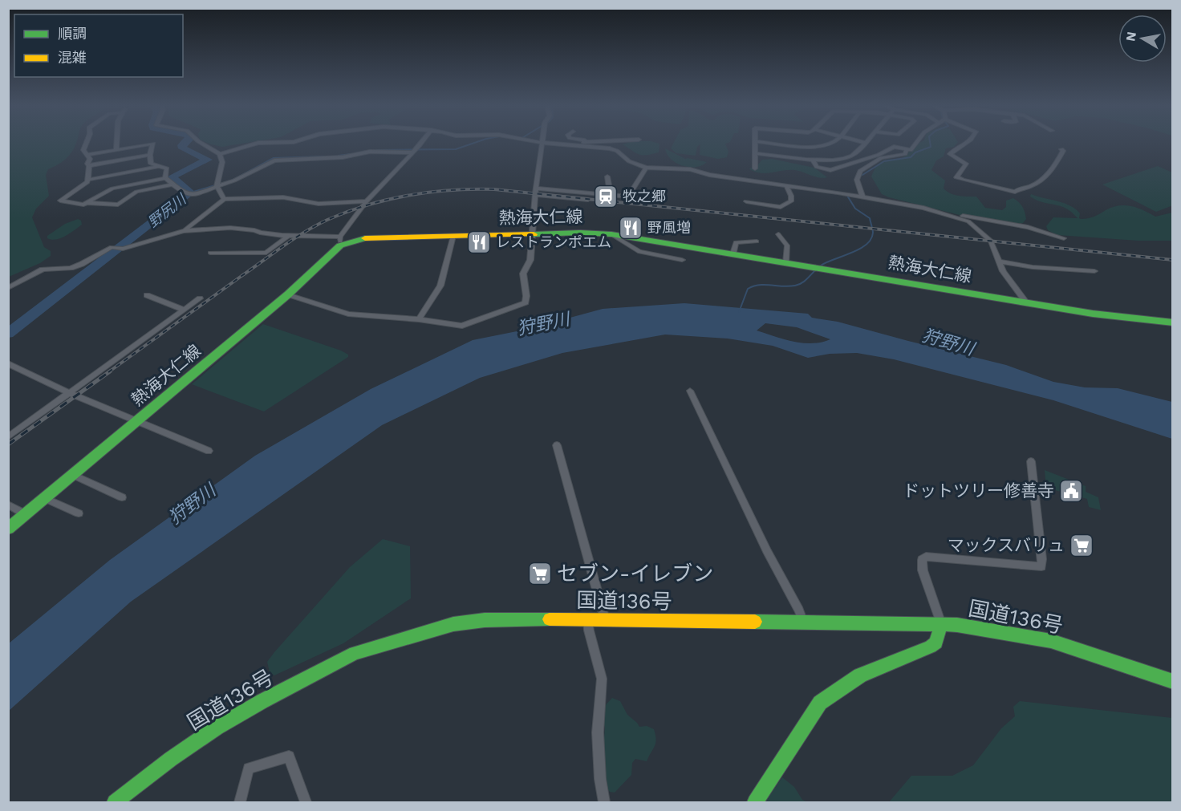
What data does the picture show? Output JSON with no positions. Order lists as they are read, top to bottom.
{
  "streets": {
    "main road": ["熱海大仁線", "国道136号"]
  },
  "water": ["野尻川", "狩野川"],
  "places": {
    "station": ["牧之郷"],
    "restaurant": ["野風増", "レストランポエム"],
    "public building": ["ドットツリー修善寺"],
    "supermarket": ["マックスバリュ", "セブン-イレブン"]
  },
  "legend": ["順調", "混雑"],
  "north": "left"
}
